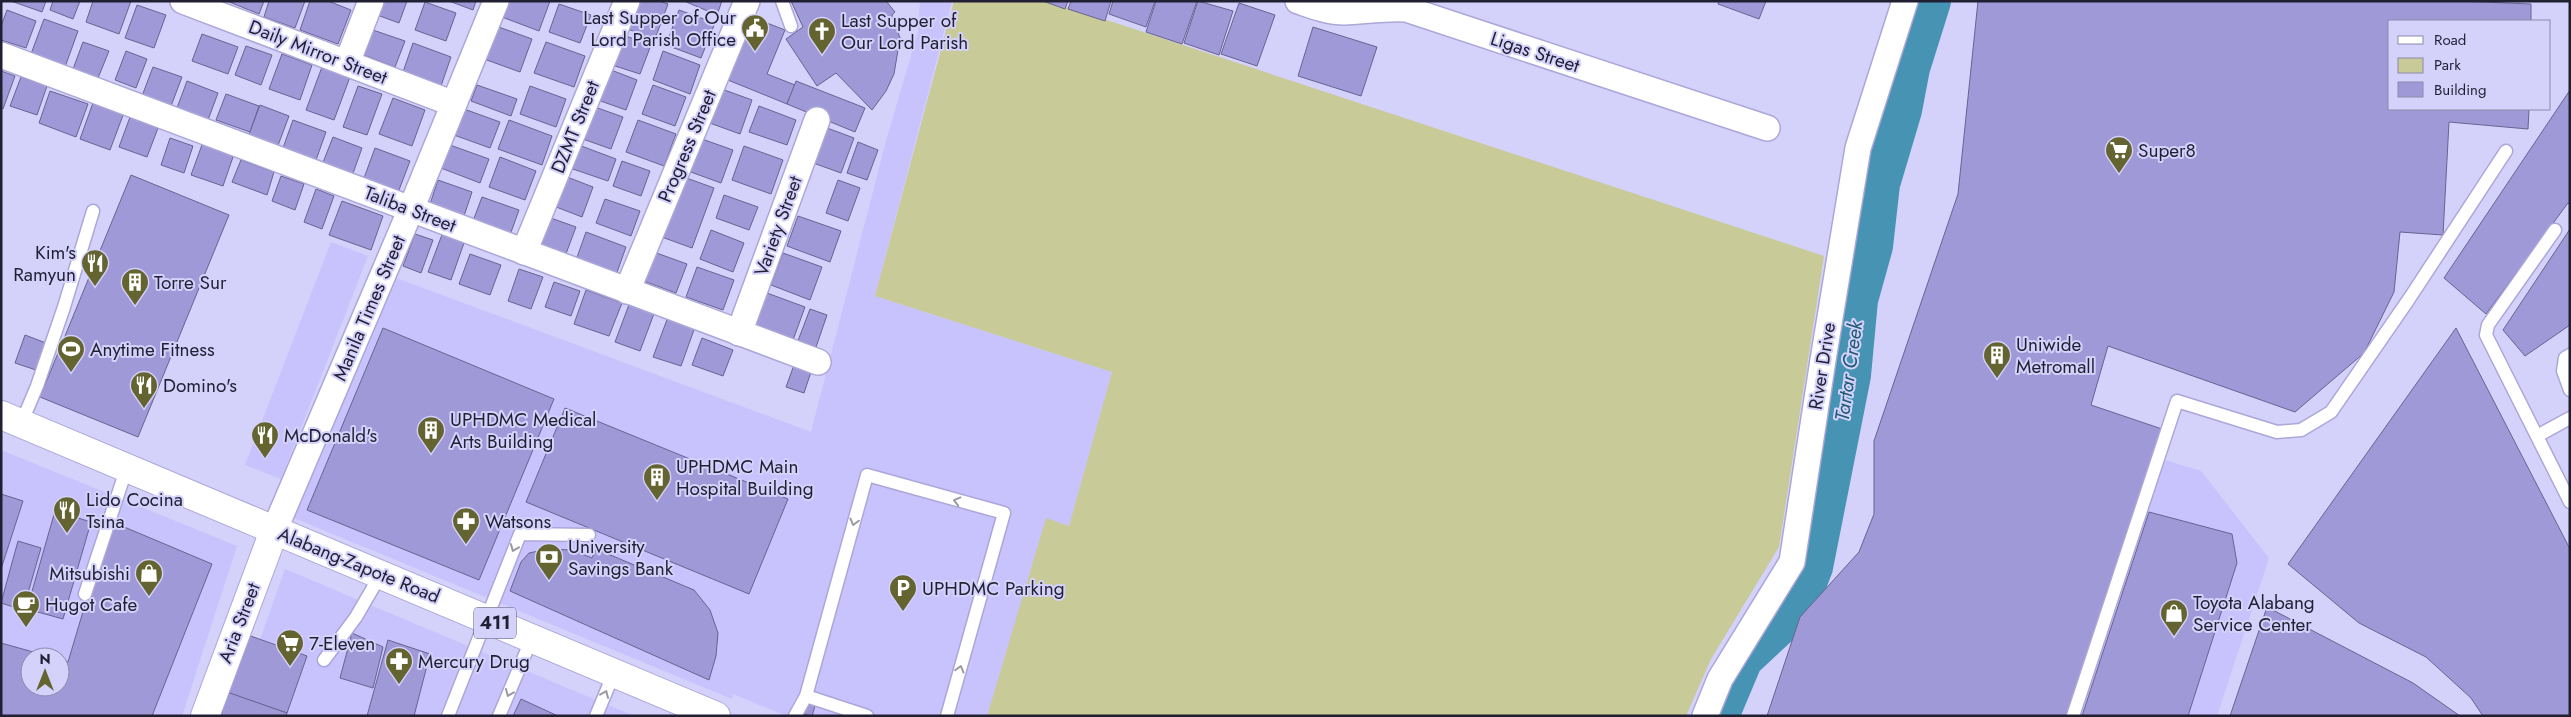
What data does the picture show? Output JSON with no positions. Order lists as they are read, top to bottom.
{
  "streets": {
    "main road": ["Alabang-Zapote Road", "Aria Street", "411"],
    "street": [
      "Daily Mirror Street",
      "Ligas Street",
      "DZMT Street",
      "Progress Street",
      "Taliba Street",
      "Variety Street",
      "Manila Times Street",
      "River Drive"
    ]
  },
  "crossings": [
    ["Daily Mirror Street", "Manila Times Street"],
    ["DZMT Street", "Taliba Street"],
    ["Progress Street", "Taliba Street"],
    ["Taliba Street", "Variety Street"],
    ["Taliba Street", "Manila Times Street"],
    ["Manila Times Street", "Alabang-Zapote Road"],
    ["Manila Times Street", "Aria Street"],
    ["Alabang-Zapote Road", "Aria Street"]
  ],
  "water": ["Tartar Creek"],
  "places": {
    "public building": ["Last Supper of Our Lord Parish Office"],
    "church": ["Last Supper of Our Lord Parish"],
    "supermarket": ["Super8", "7-Eleven"],
    "restaurant": [
      "Kim's Ramyun",
      "Domino's",
      "McDonald's",
      "Lido Cocina Tsina"
    ],
    "building": [
      "Torre Sur",
      "Uniwide Metromall",
      "UPHDMC Medical Arts Building",
      "UPHDMC Main Hospital Building"
    ],
    "sports": ["Anytime Fitness"],
    "pharmacy": ["Watsons", "Mercury Drug"],
    "bank": ["University Savings Bank"],
    "shop": ["Mitsubishi", "Toyota Alabang Service Center"],
    "parking": ["UPHDMC Parking"],
    "cafe": ["Hugot Cafe"]
  },
  "legend": ["Road", "Park", "Building"],
  "north": "top"
}
